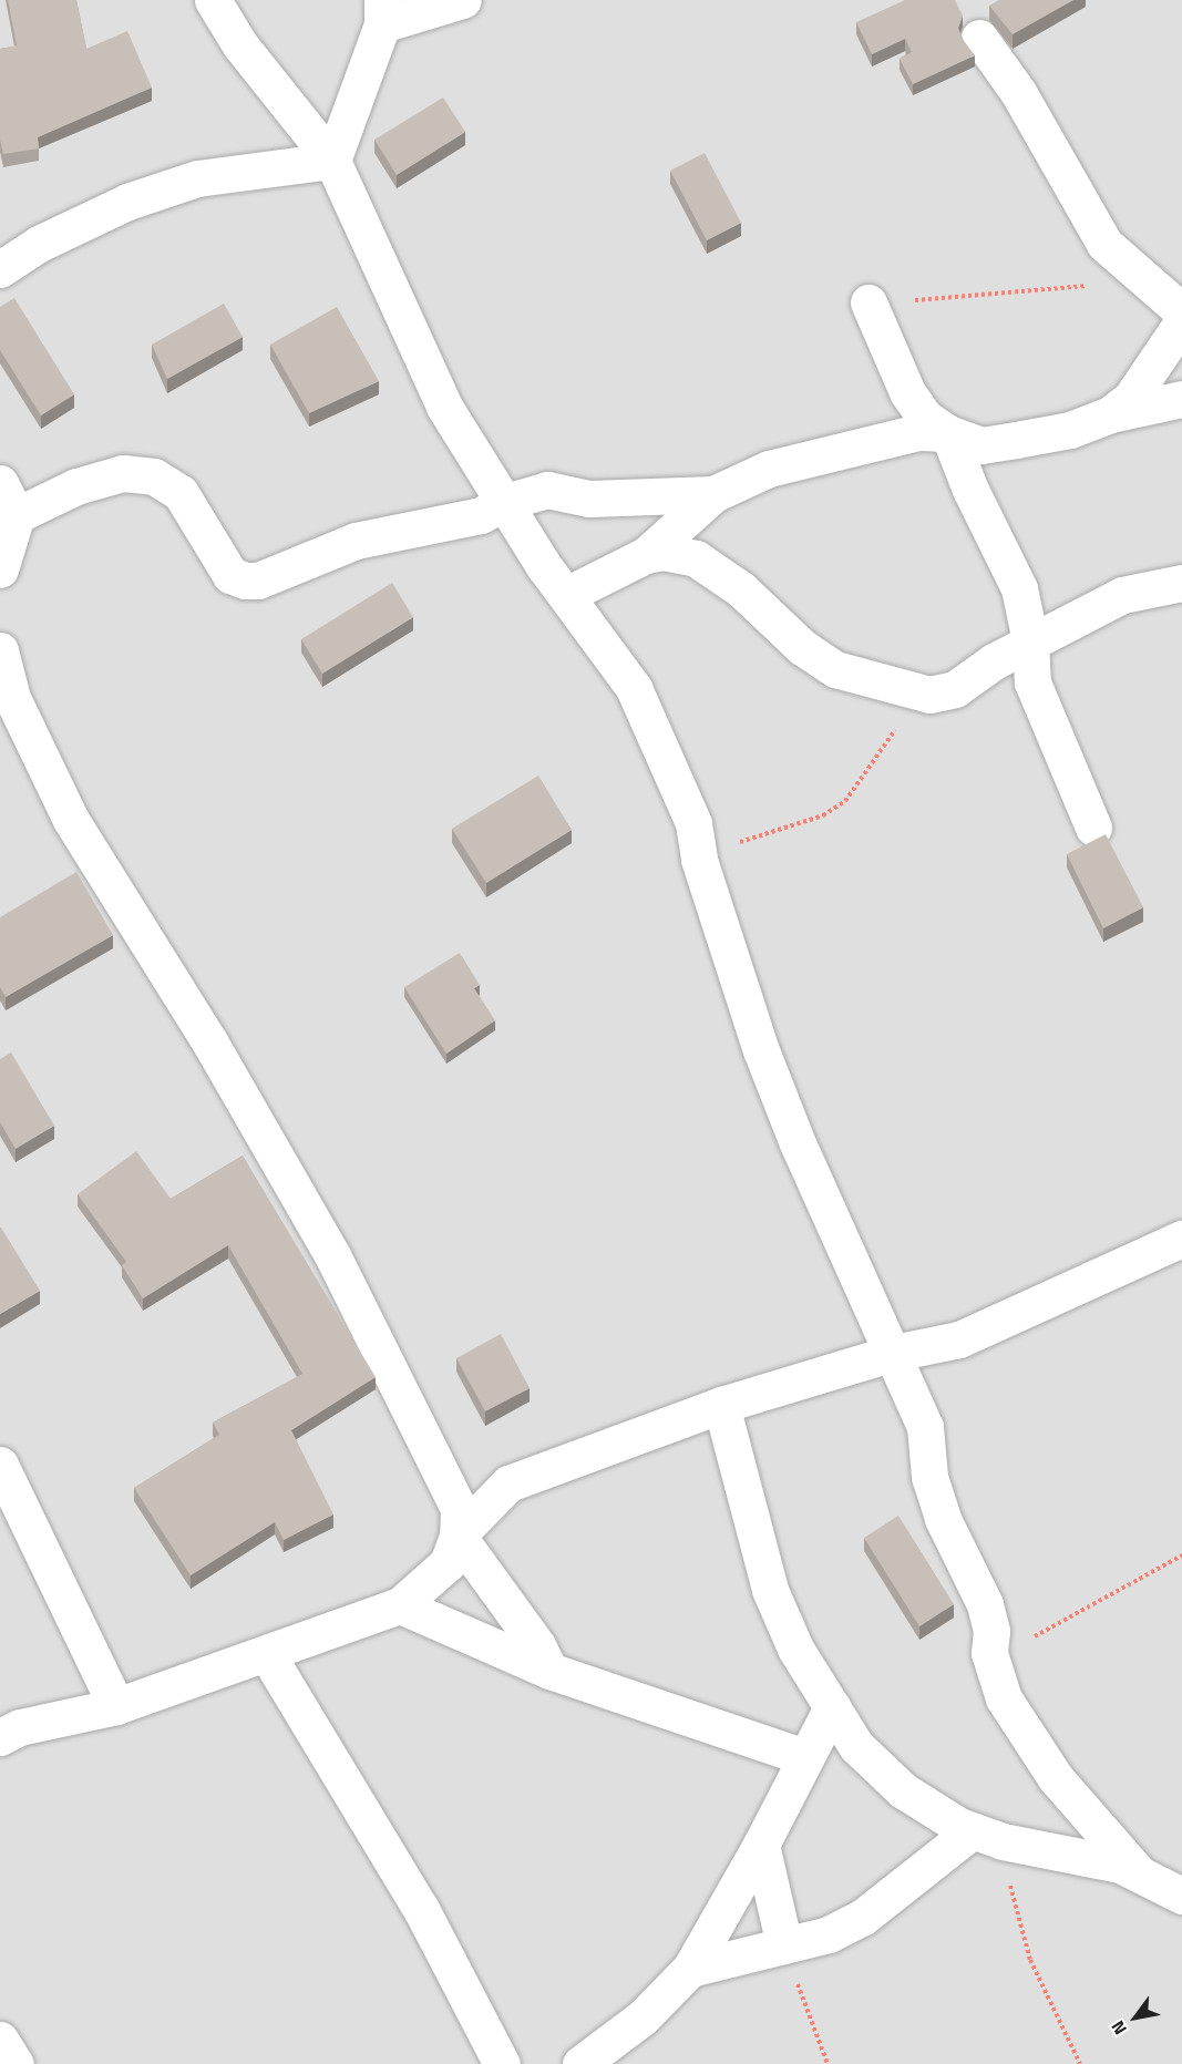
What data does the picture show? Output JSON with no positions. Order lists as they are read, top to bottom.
{
  "north": "bottom left"
}
